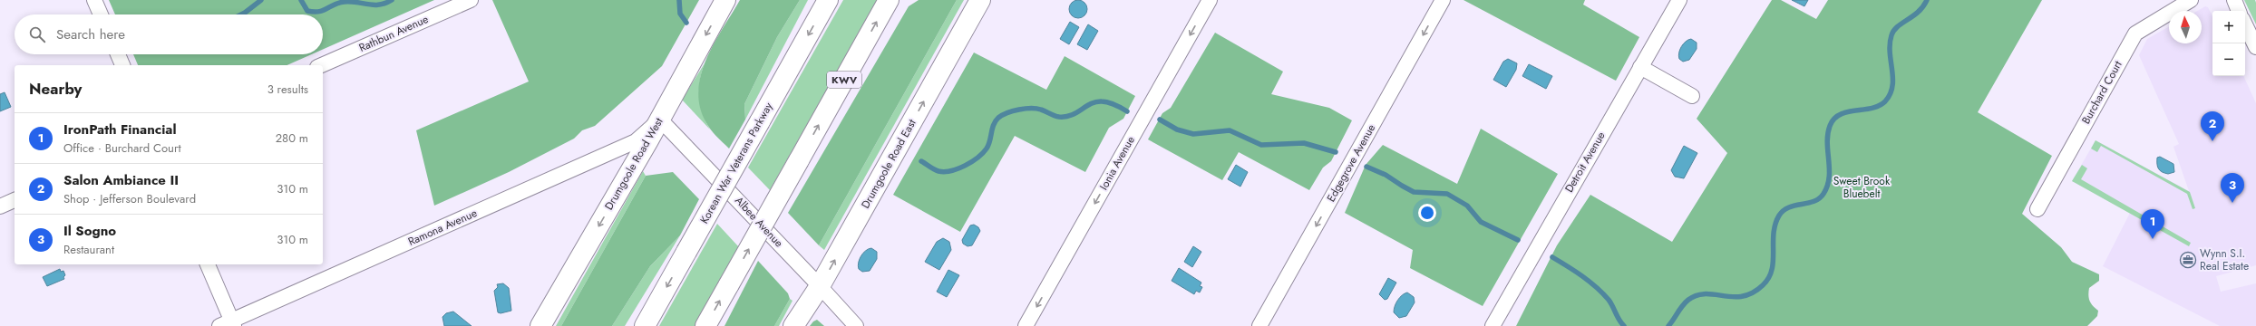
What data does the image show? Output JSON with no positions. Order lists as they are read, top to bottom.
{
  "streets": {
    "main road": [
      "KWV",
      "Korean War Veterans Parkway",
      "Drumgoole Road West",
      "Drumgoole Road East"
    ],
    "street": [
      "Rathbun Avenue",
      "Burchard Court",
      "Detroit Avenue",
      "Ionia Avenue",
      "Edgegrove Avenue",
      "Albee Avenue",
      "Ramona Avenue"
    ]
  },
  "crossings": [
    ["Drumgoole Road West", "Albee Avenue"],
    ["Drumgoole Road West", "Ramona Avenue"],
    ["Drumgoole Road East", "Albee Avenue"],
    ["Albee Avenue", "Ramona Avenue"]
  ],
  "one_way": ["Ionia Avenue", "Edgegrove Avenue"],
  "parks": ["Sweet Brook Bluebelt"],
  "places": {
    "office": ["Wynn S.I. Real Estate"]
  },
  "north": "top",
  "page": {
    "map_buttons": ["+", "−"],
    "search": "Search here",
    "heading": ["Nearby", "3 results"],
    "pins": ["2", "3", "1"],
    "list": [
      {
        "mark": "1",
        "name": "IronPath Financial",
        "note": "Office · Burchard Court",
        "value": "280 m"
      },
      {
        "mark": "2",
        "name": "Salon Ambiance II",
        "note": "Shop · Jefferson Boulevard",
        "value": "310 m"
      },
      {
        "mark": "3",
        "name": "Il Sogno",
        "note": "Restaurant",
        "value": "310 m"
      }
    ]
  }
}
